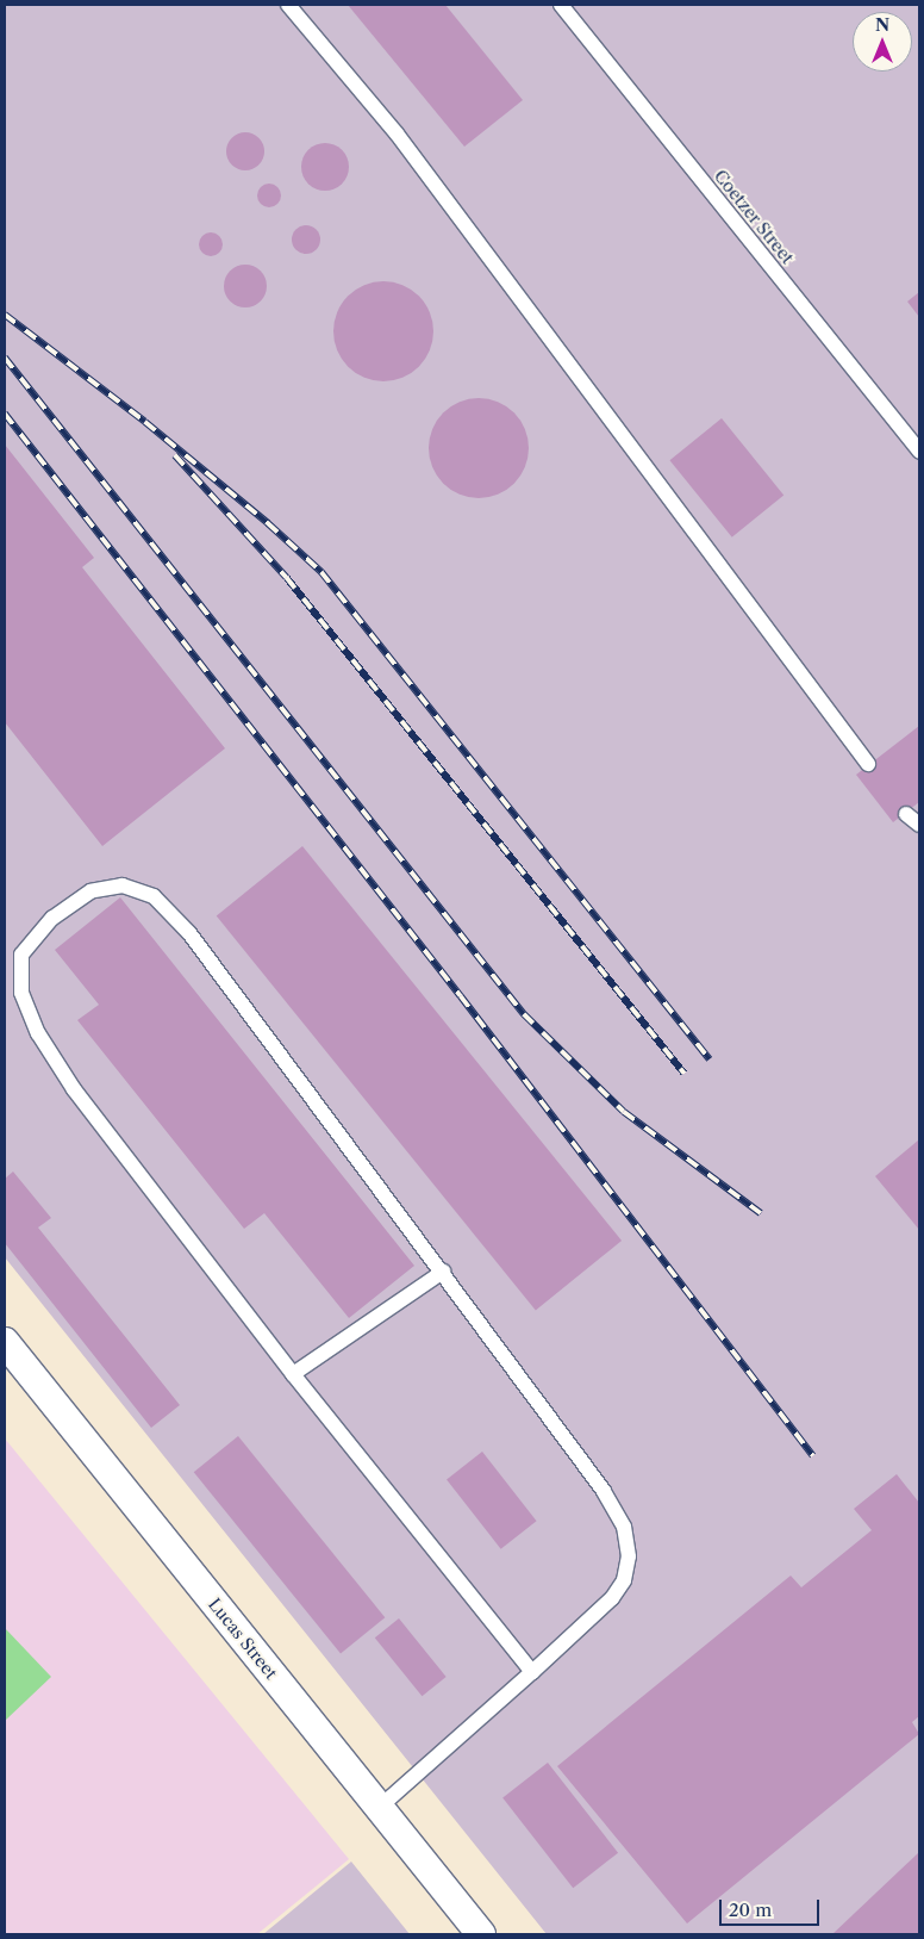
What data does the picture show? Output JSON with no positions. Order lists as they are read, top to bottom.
{
  "streets": {
    "street": ["Lucas Street"],
    "lane": ["Coetzer Street"]
  },
  "scale_bar": "20 m",
  "north": "top"
}
